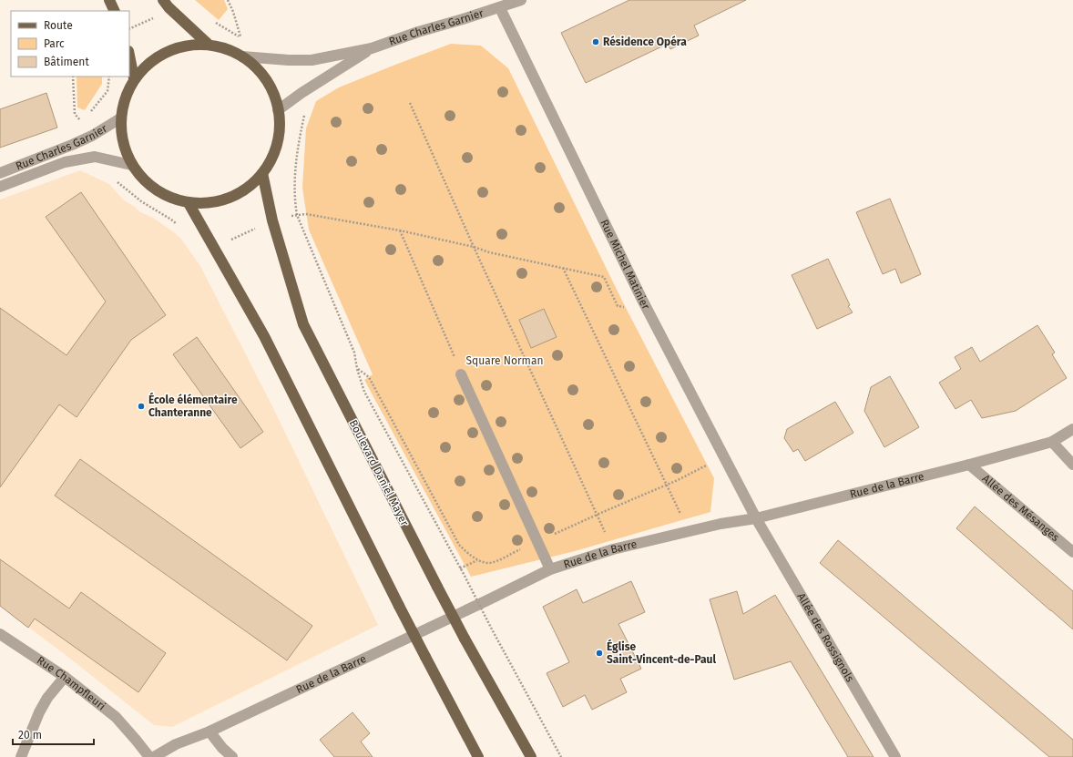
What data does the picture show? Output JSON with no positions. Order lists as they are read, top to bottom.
{
  "streets": {
    "main road": ["Boulevard Daniel Mayer"],
    "street": [
      "Rue Charles Garnier",
      "Rue Michel Matinier",
      "Rue de la Barre",
      "Allée des Mésanges",
      "Allée des Rossignols",
      "Rue Champfleuri"
    ]
  },
  "crossings": [
    ["Rue Charles Garnier", "Rue Michel Matinier"],
    ["Rue Michel Matinier", "Rue de la Barre"],
    ["Rue Michel Matinier", "Allée des Rossignols"],
    ["Rue de la Barre", "Allée des Mésanges"],
    ["Rue de la Barre", "Allée des Rossignols"]
  ],
  "parks": ["Square Norman"],
  "places": ["Résidence Opéra", "École élémentaire Chanteranne", "Église Saint-Vincent-de-Paul"],
  "legend": ["Route", "Parc", "Bâtiment"],
  "scale_bar": "20 m"
}
